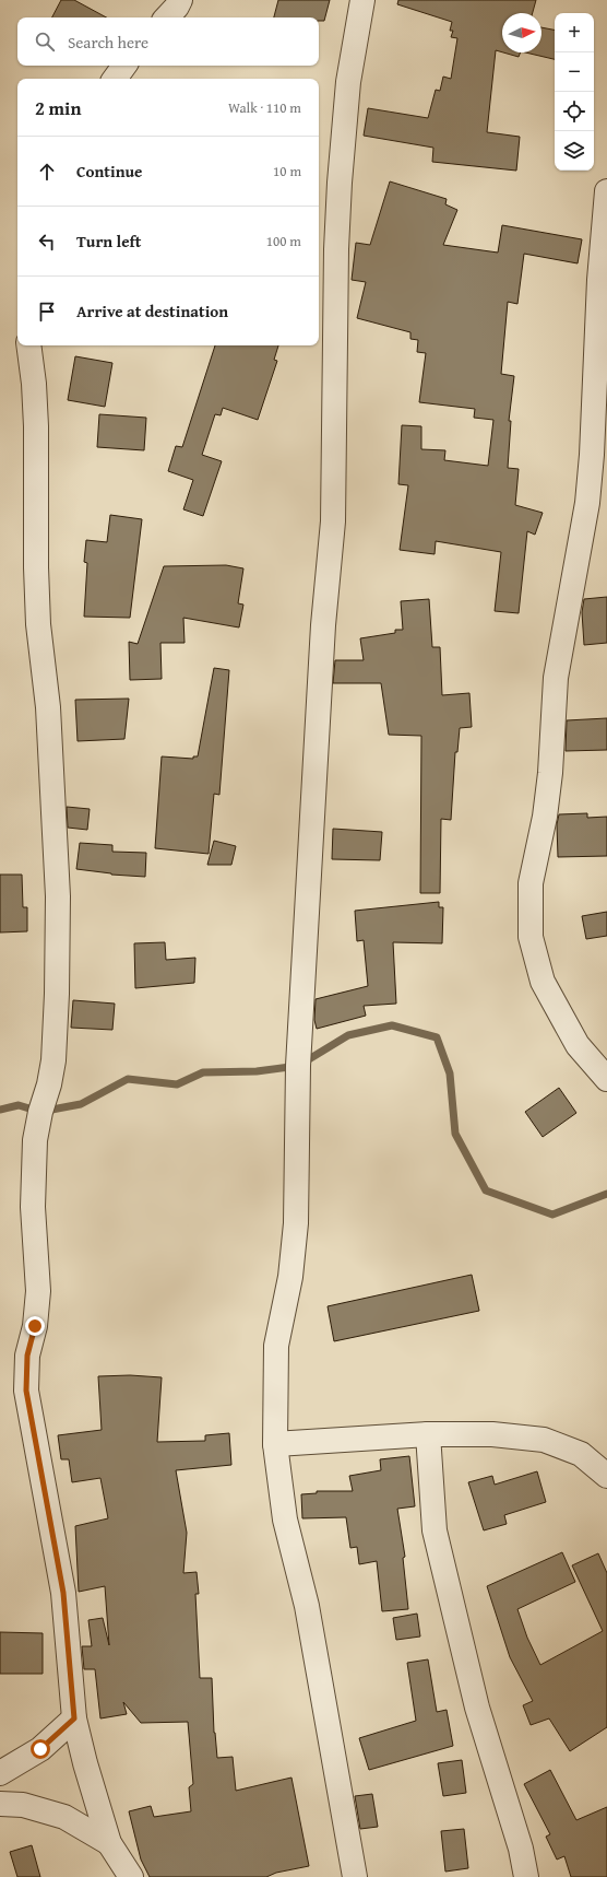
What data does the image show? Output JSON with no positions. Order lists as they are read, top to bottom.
{
  "north": "right",
  "page": {
    "map_buttons": ["+", "−"],
    "search": "Search here",
    "heading": ["2 min", "Walk · 110 m"],
    "list": [
      ["Continue", "10 m"],
      ["Turn left", "100 m"],
      "Arrive at destination"
    ]
  }
}
